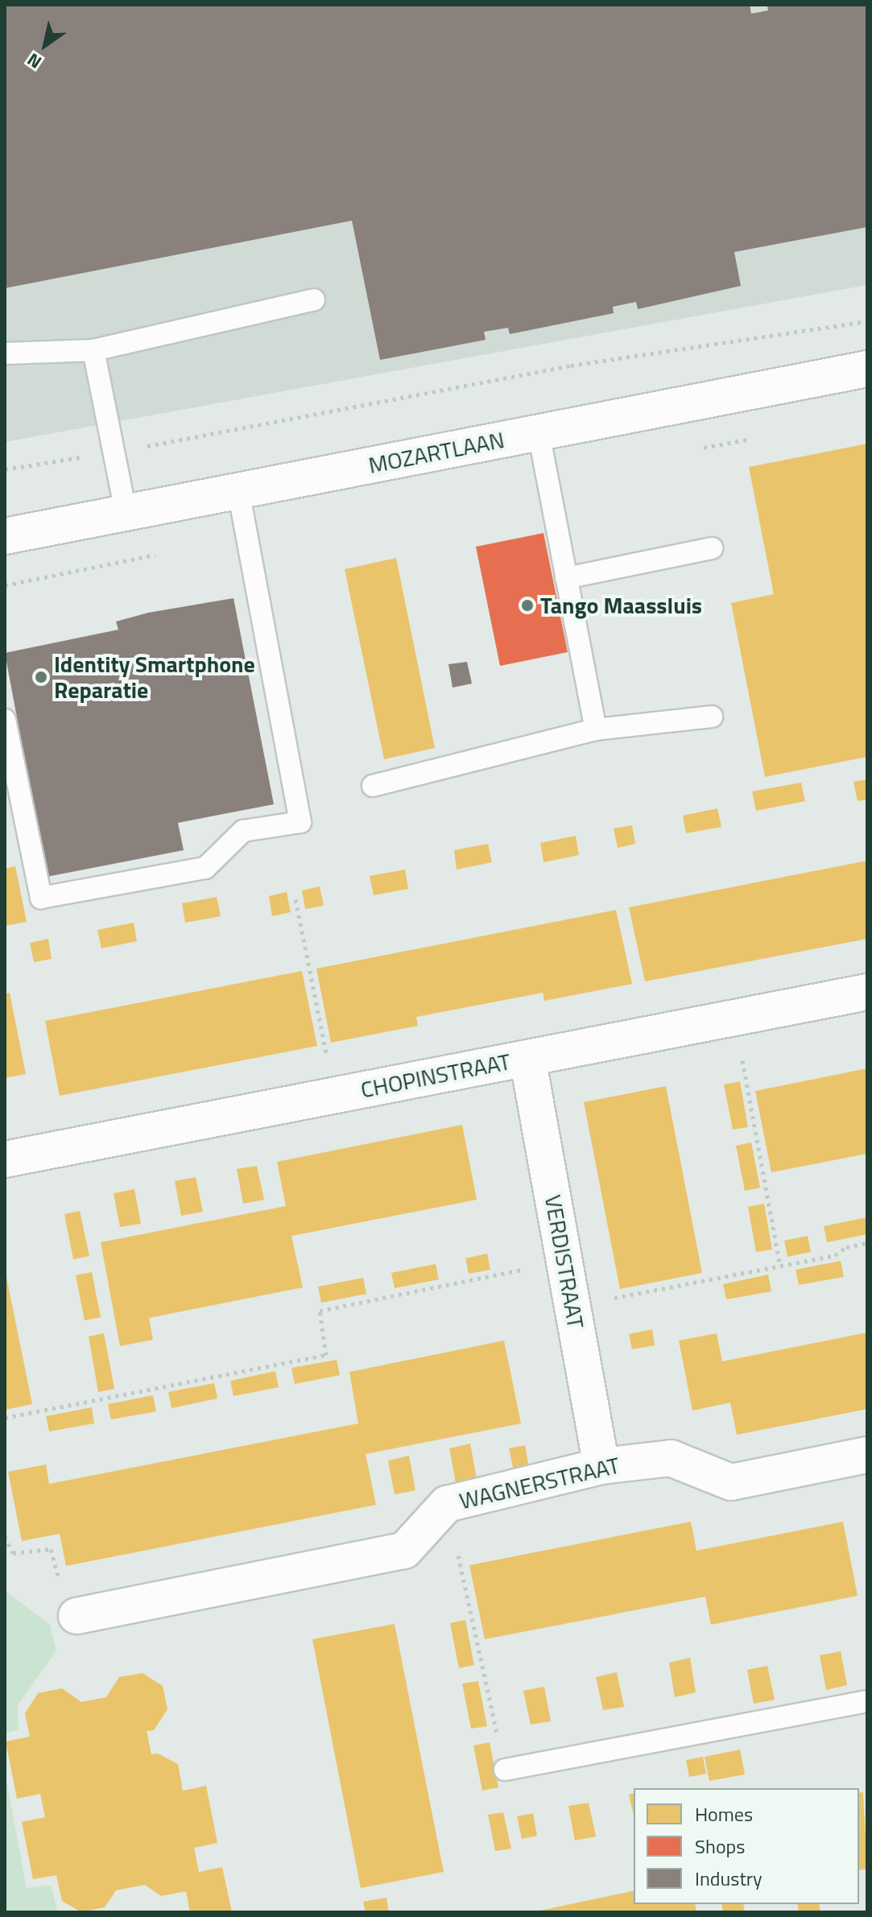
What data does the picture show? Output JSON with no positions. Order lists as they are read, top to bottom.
{
  "streets": {
    "street": [
      "MOZARTLAAN",
      "CHOPINSTRAAT",
      "VERDISTRAAT",
      "WAGNERSTRAAT"
    ]
  },
  "crossings": [
    ["CHOPINSTRAAT", "VERDISTRAAT"],
    ["VERDISTRAAT", "WAGNERSTRAAT"]
  ],
  "places": ["Tango Maassluis", "Identity Smartphone Reparatie"],
  "legend": ["Homes", "Shops", "Industry"],
  "north": "bottom left"
}
